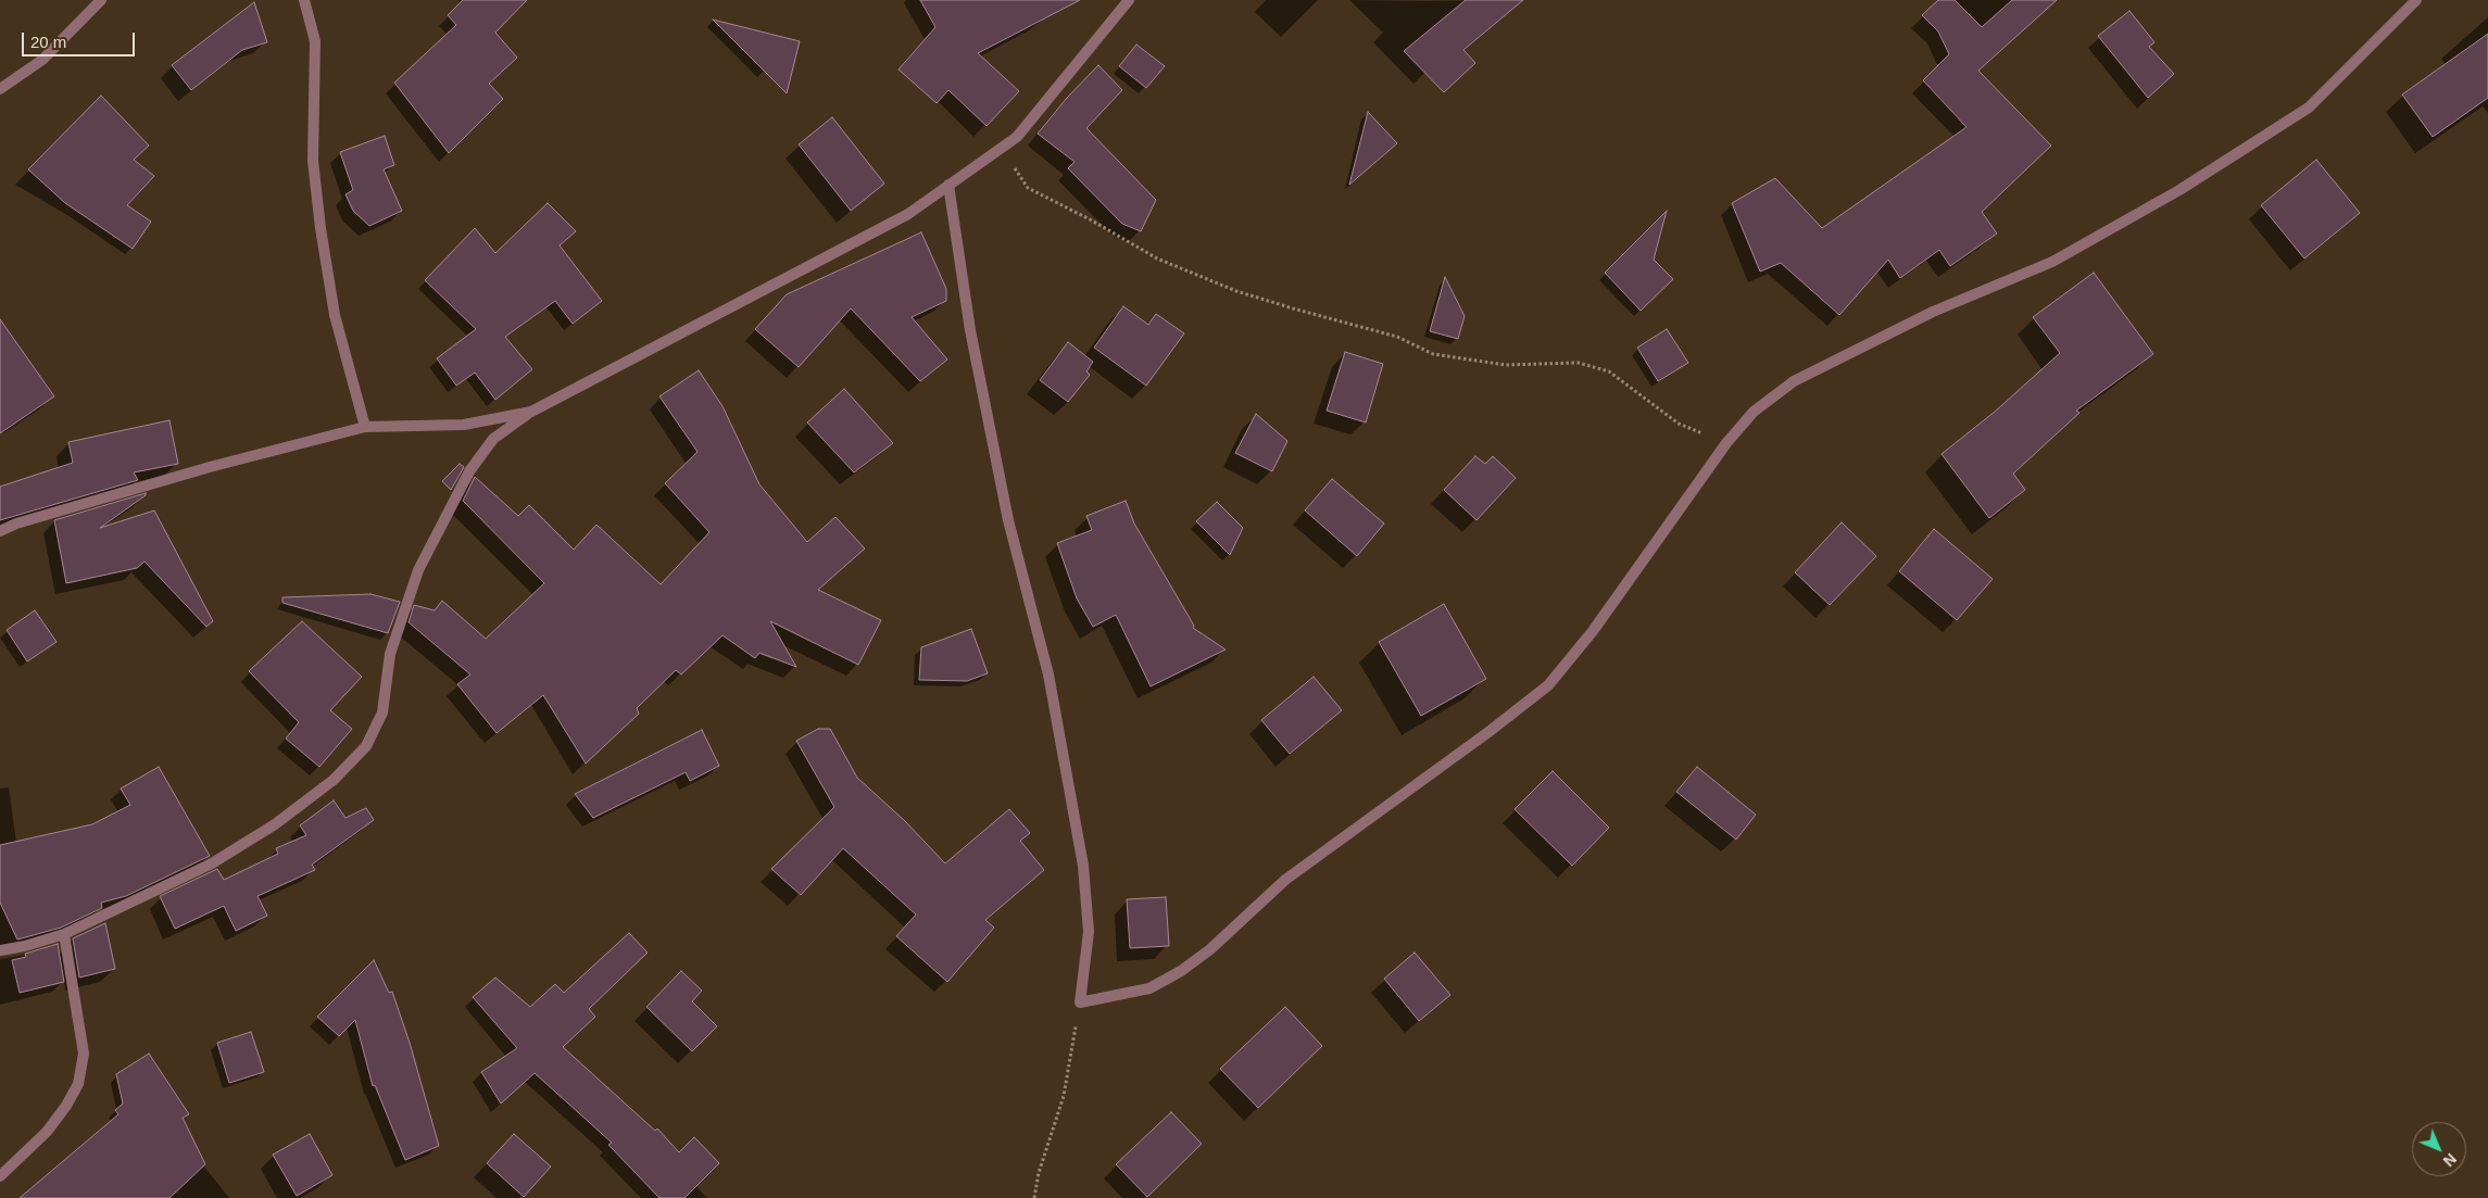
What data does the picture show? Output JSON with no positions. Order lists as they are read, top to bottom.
{
  "scale_bar": "20 m",
  "north": "bottom right"
}
